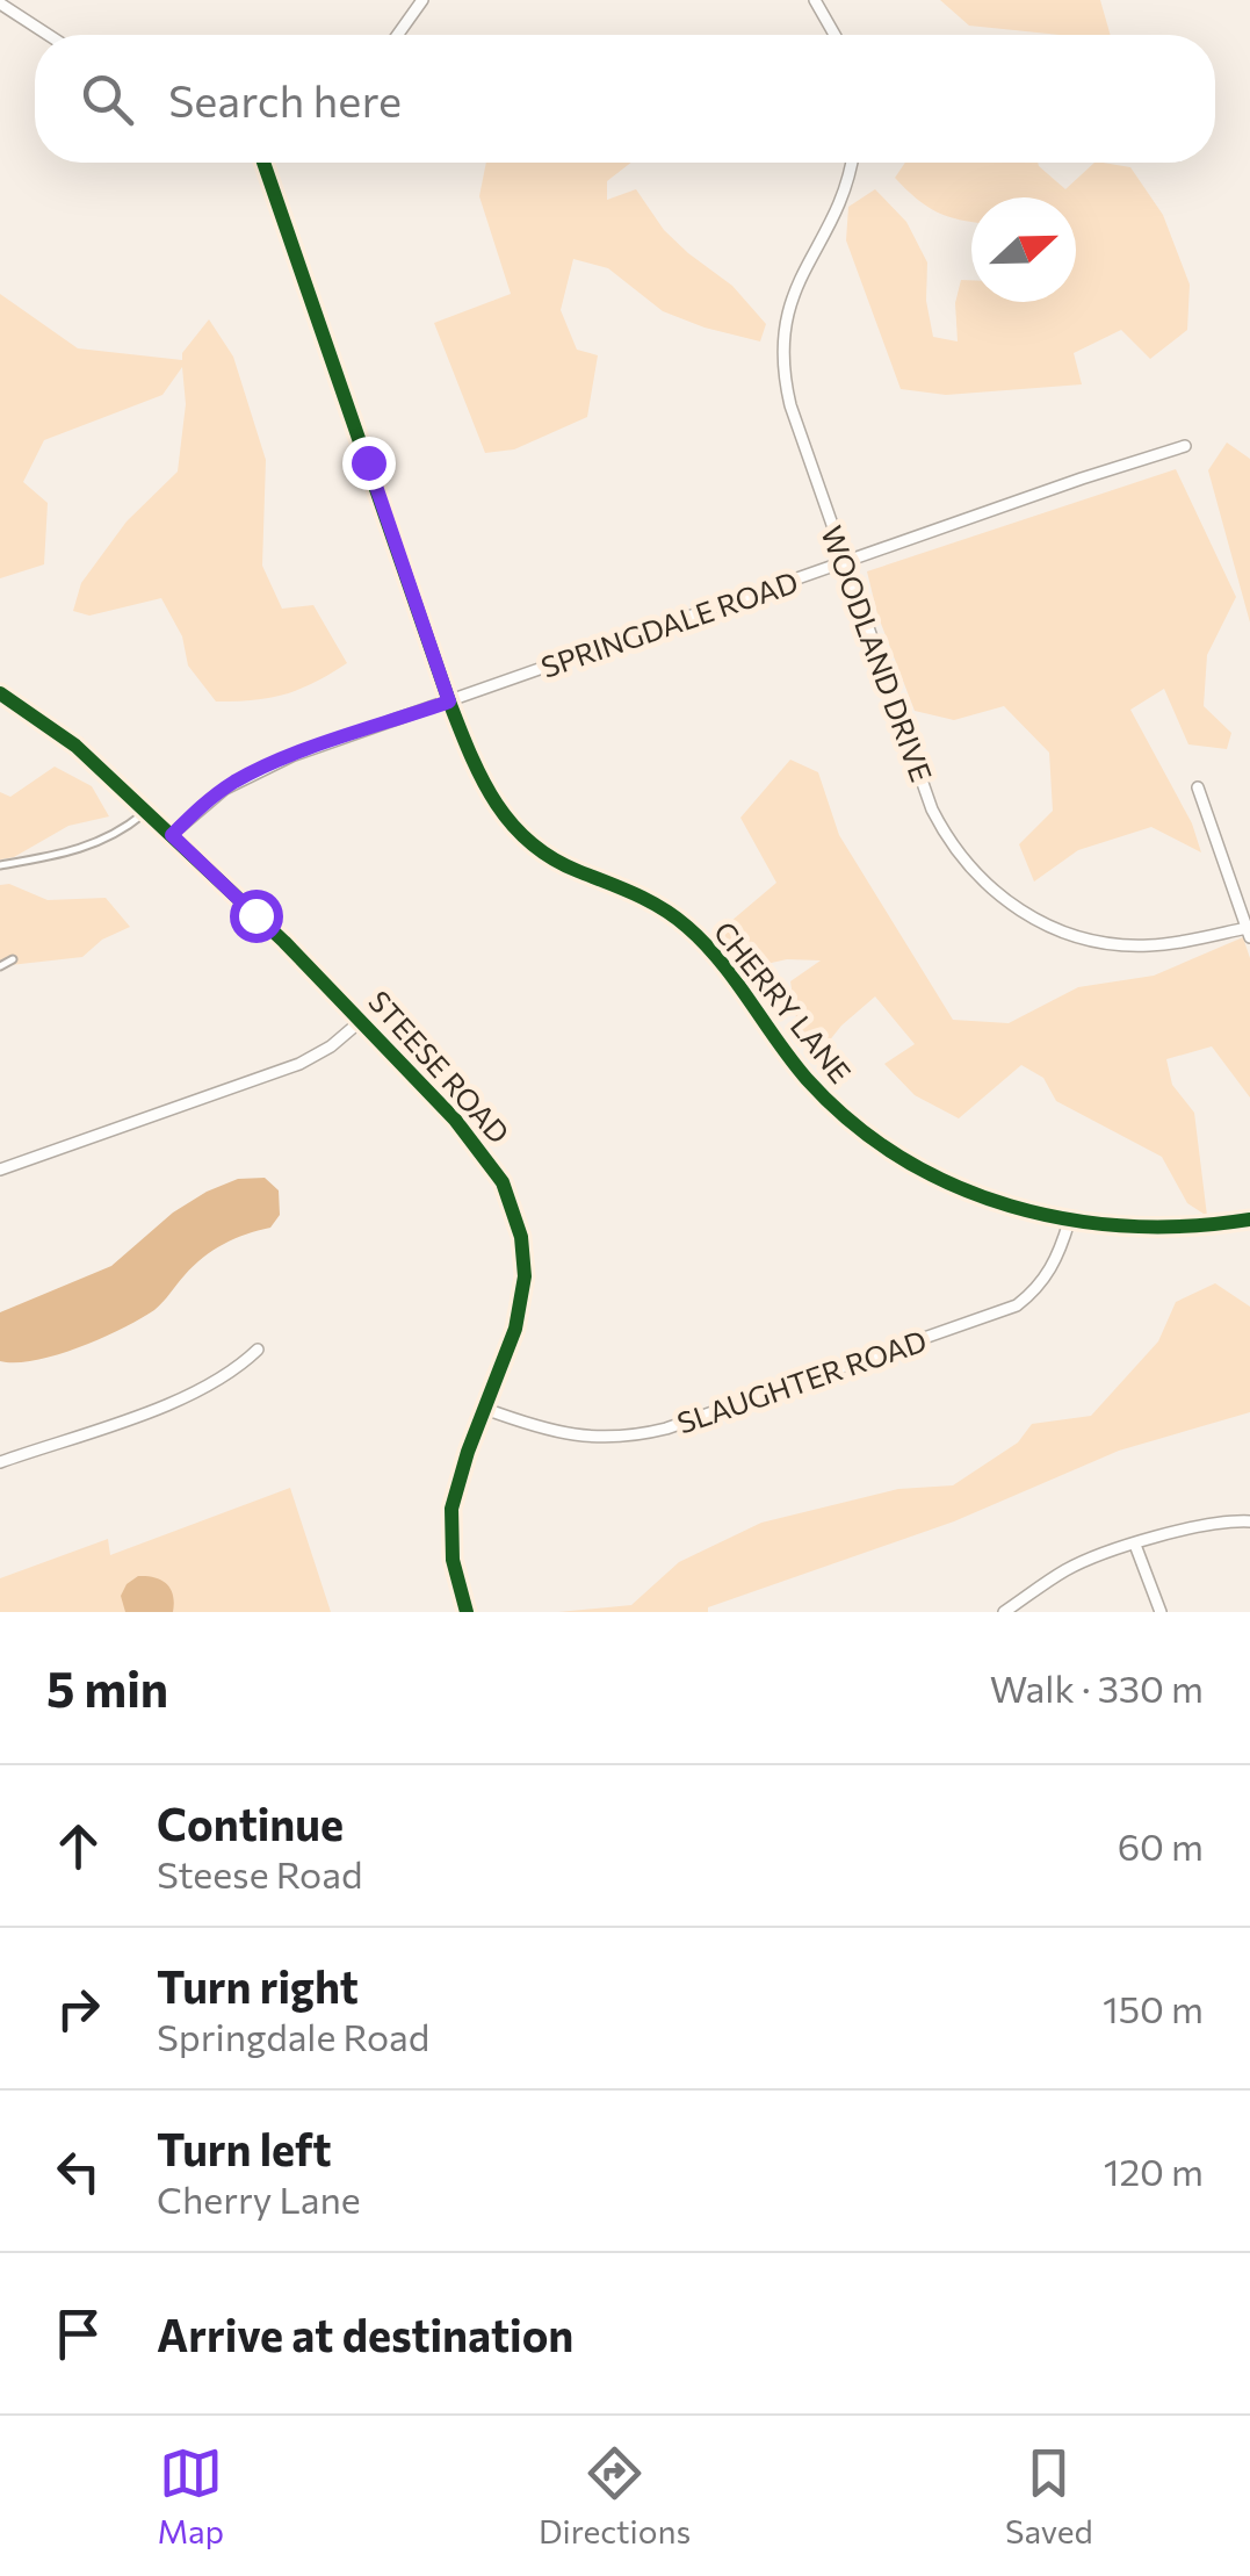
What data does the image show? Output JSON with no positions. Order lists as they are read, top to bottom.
{
  "streets": {
    "street": [
      "SPRINGDALE ROAD",
      "WOODLAND DRIVE",
      "CHERRY LANE",
      "STEESE ROAD",
      "SLAUGHTER ROAD"
    ]
  },
  "crossings": [
    ["SPRINGDALE ROAD", "WOODLAND DRIVE"],
    ["SPRINGDALE ROAD", "CHERRY LANE"],
    ["SPRINGDALE ROAD", "STEESE ROAD"],
    ["CHERRY LANE", "SLAUGHTER ROAD"],
    ["STEESE ROAD", "SLAUGHTER ROAD"]
  ],
  "north": "right",
  "page": {
    "search": "Search here",
    "heading": ["5 min", "Walk · 330 m"],
    "list": [
      ["Continue", "Steese Road", "60 m"],
      ["Turn right", "Springdale Road", "150 m"],
      ["Turn left", "Cherry Lane", "120 m"],
      "Arrive at destination"
    ],
    "nav": ["Map", "Directions", "Saved"]
  }
}
